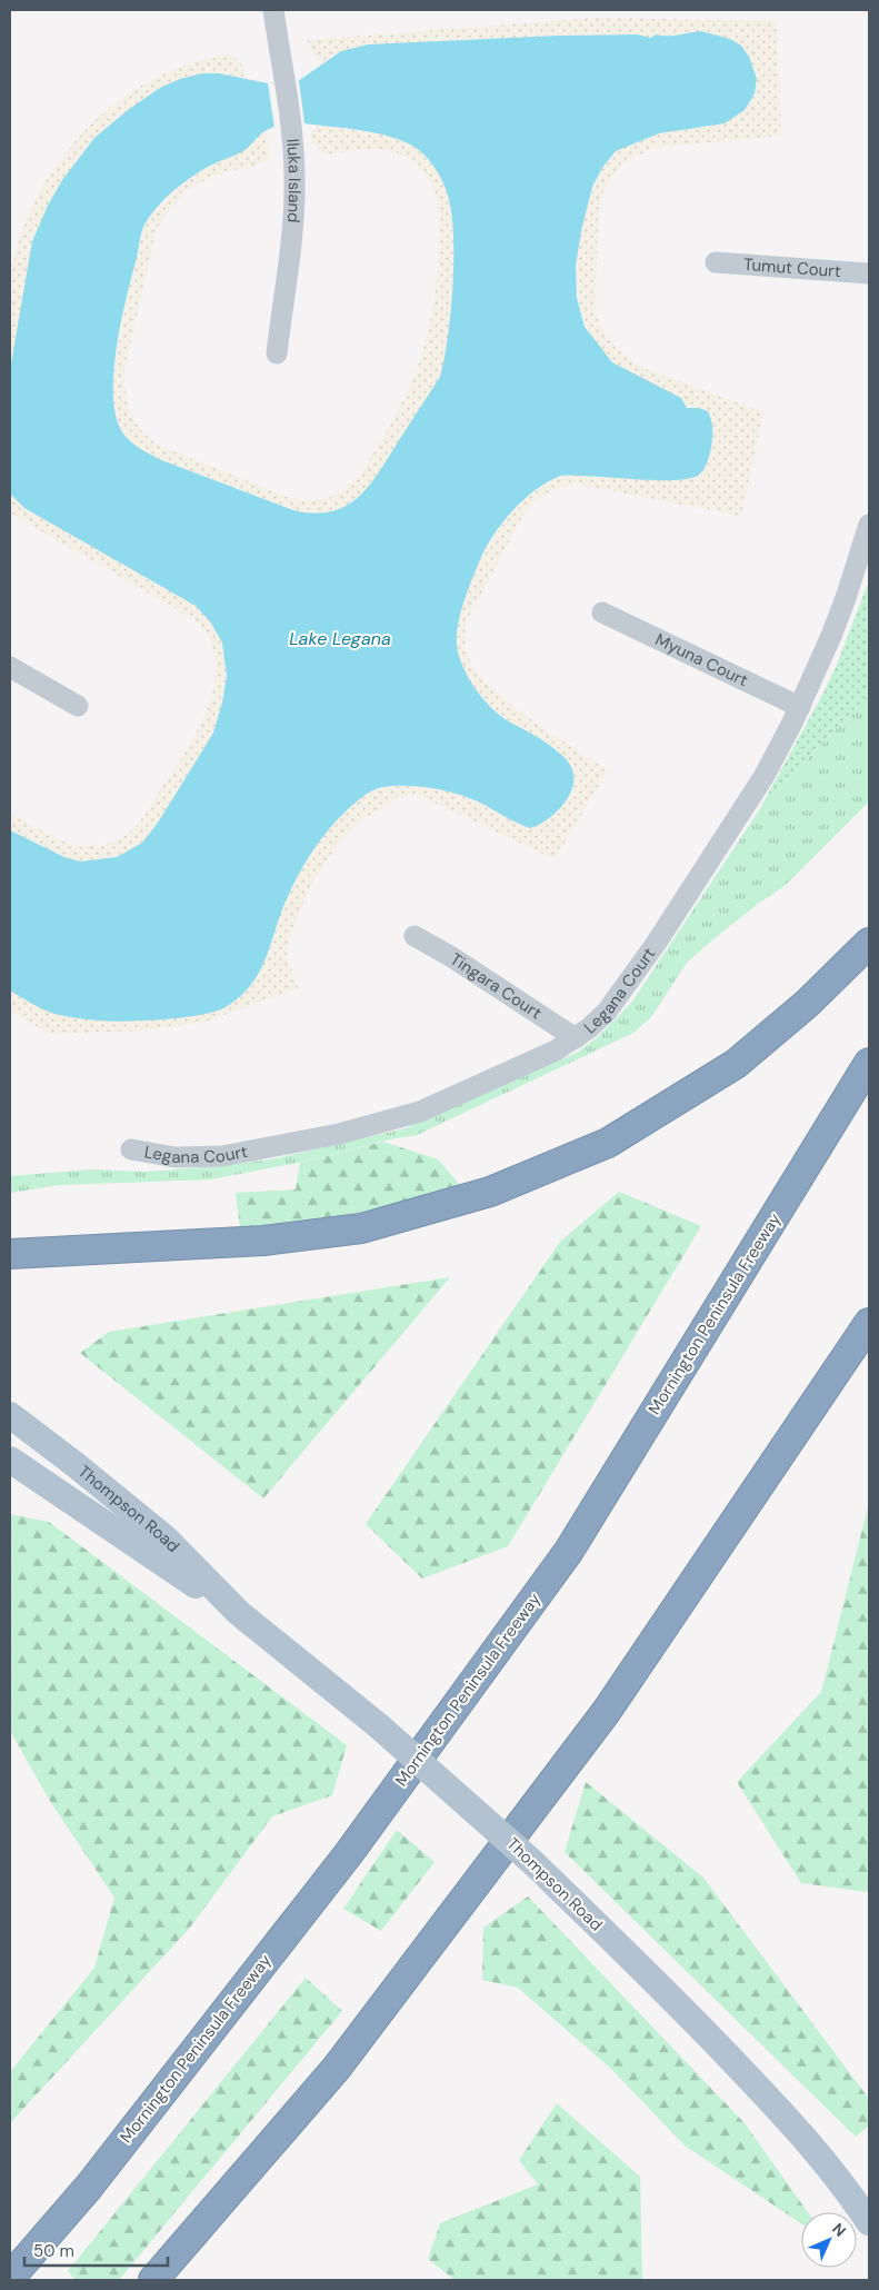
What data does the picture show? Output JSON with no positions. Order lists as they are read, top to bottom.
{
  "streets": {
    "highway": ["Mornington Peninsula Freeway"],
    "main road": ["Thompson Road"],
    "street": [
      "Iluka Island",
      "Tumut Court",
      "Myuna Court",
      "Tingara Court",
      "Legana Court"
    ]
  },
  "crossings": [
    ["Myuna Court", "Legana Court"],
    ["Tingara Court", "Legana Court"]
  ],
  "water": ["Lake Legana"],
  "scale_bar": "50 m",
  "north": "top right"
}
